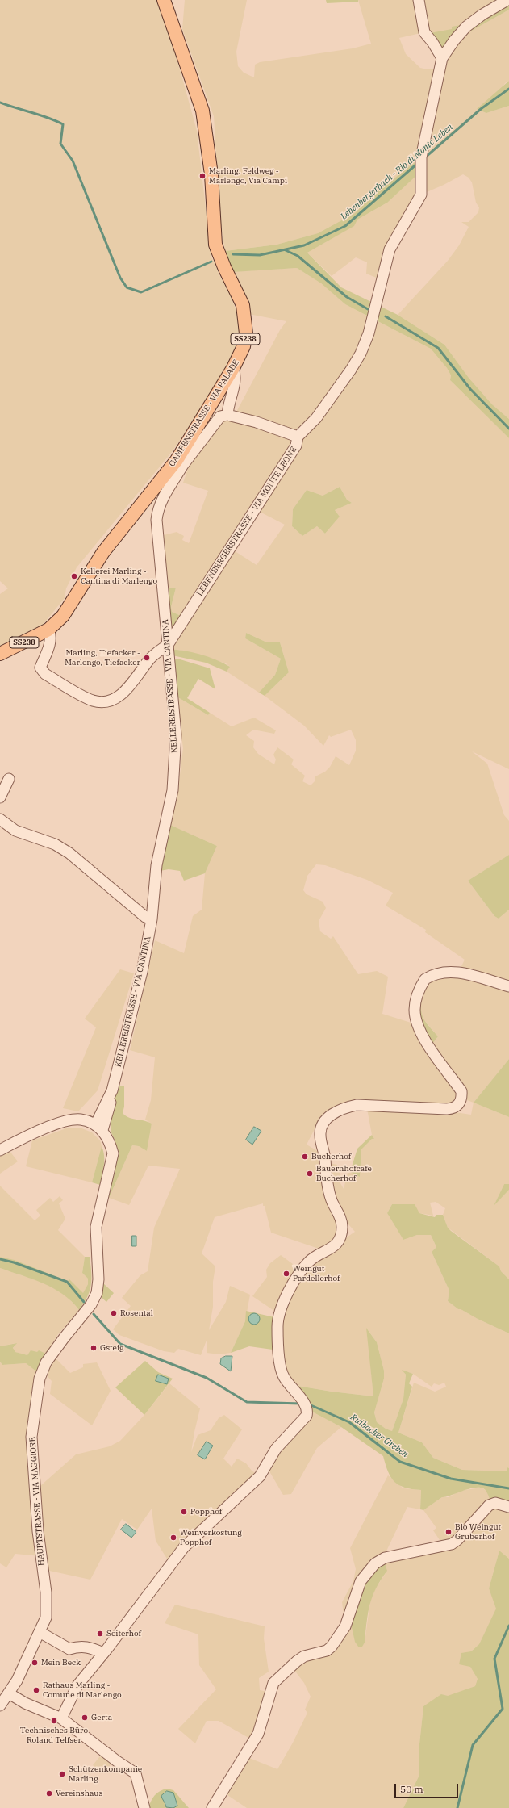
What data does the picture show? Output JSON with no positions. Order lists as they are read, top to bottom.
{
  "streets": {
    "main road": ["SS238", "GAMPENSTRASSE - VIA PALADE"],
    "street": ["LEBENBERGERSTRASSE - VIA MONTE LEONE", "KELLEREISTRASSE - VIA CANTINA", "HAUPTSTRASSE - VIA MAGGIORE"]
  },
  "crossings": [
    ["GAMPENSTRASSE - VIA PALADE", "LEBENBERGERSTRASSE - VIA MONTE LEONE"],
    ["GAMPENSTRASSE - VIA PALADE", "KELLEREISTRASSE - VIA CANTINA"],
    ["LEBENBERGERSTRASSE - VIA MONTE LEONE", "KELLEREISTRASSE - VIA CANTINA"],
    ["KELLEREISTRASSE - VIA CANTINA", "HAUPTSTRASSE - VIA MAGGIORE"]
  ],
  "water": ["Lebenbergerbach - Rio di Monte Leben", "Ruibacher Greben"],
  "places": [
    "Marling, Feldweg - Marlengo, Via Campi",
    "Kellerei Marling - Cantina di Marlengo",
    "Marling, Tiefacker - Marlengo, Tiefacker",
    "Bucherhof",
    "Bauernhofcafe Bucherhof",
    "Weingut Pardellerhof",
    "Rosental",
    "Gsteig",
    "Popphof",
    "Bio Weingut Gruberhof",
    "Weinverkostung Popphof",
    "Seiterhof",
    "Mein Beck",
    "Rathaus Marling - Comune di Marlengo",
    "Gerta",
    "Technisches Büro Roland Telfser",
    "Schützenkompanie Marling",
    "Vereinshaus"
  ],
  "scale_bar": "50 m"
}
